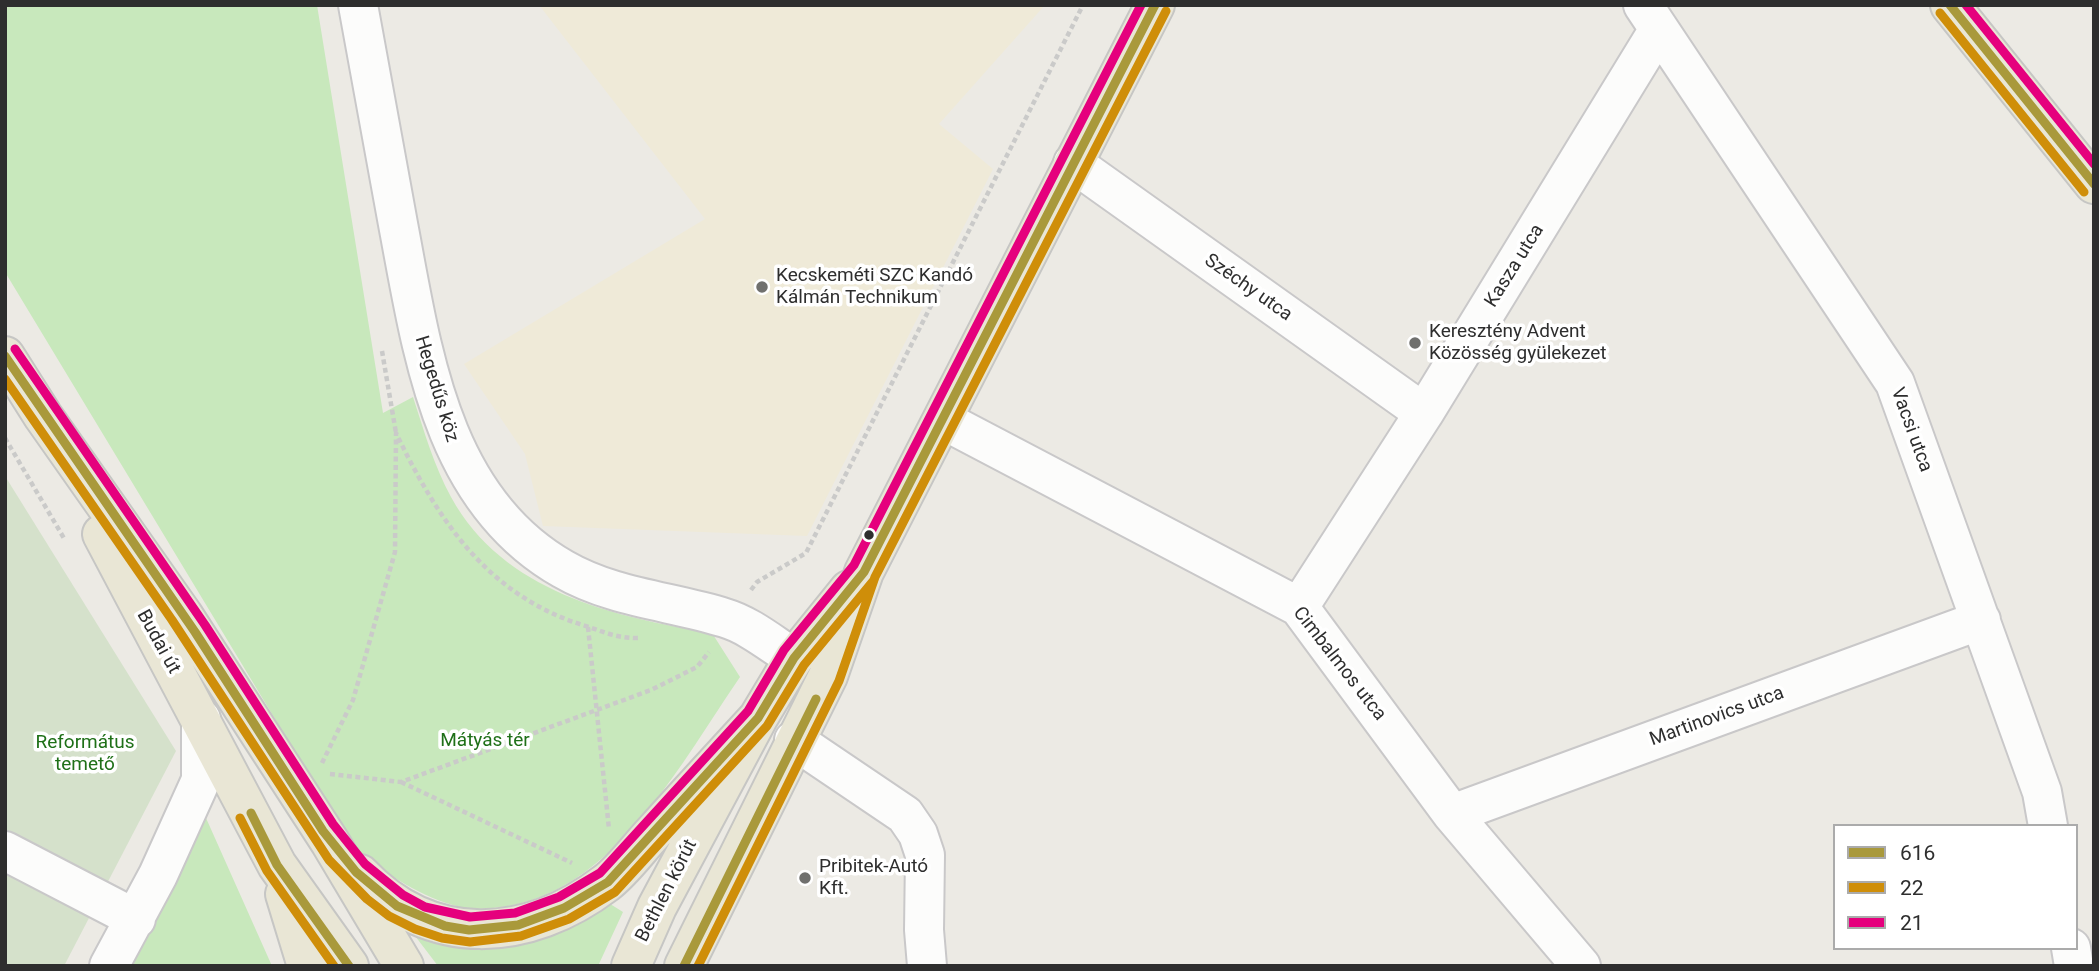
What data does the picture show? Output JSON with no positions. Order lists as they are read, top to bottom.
{
  "streets": {
    "main road": ["Budai út", "Bethlen körút"],
    "street": [
      "Kasza utca",
      "Széchy utca",
      "Hegedűs köz",
      "Vacsi utca",
      "Cimbalmos utca",
      "Martinovics utca"
    ]
  },
  "crossings": [
    ["Kasza utca", "Széchy utca"],
    ["Kasza utca", "Vacsi utca"],
    ["Kasza utca", "Cimbalmos utca"],
    ["Széchy utca", "Bethlen körút"],
    ["Hegedűs köz", "Bethlen körút"],
    ["Vacsi utca", "Martinovics utca"],
    ["Cimbalmos utca", "Martinovics utca"],
    ["Cimbalmos utca", "Bethlen körút"]
  ],
  "parks": ["Mátyás tér", "Református temető"],
  "places": ["Kecskeméti SZC Kandó Kálmán Technikum", "Keresztény Advent Közösség gyülekezet", "Pribitek-Autó Kft."],
  "lines": ["transit line 616", "transit line 21", "transit line 22"],
  "legend": ["616", "22", "21"]
}
